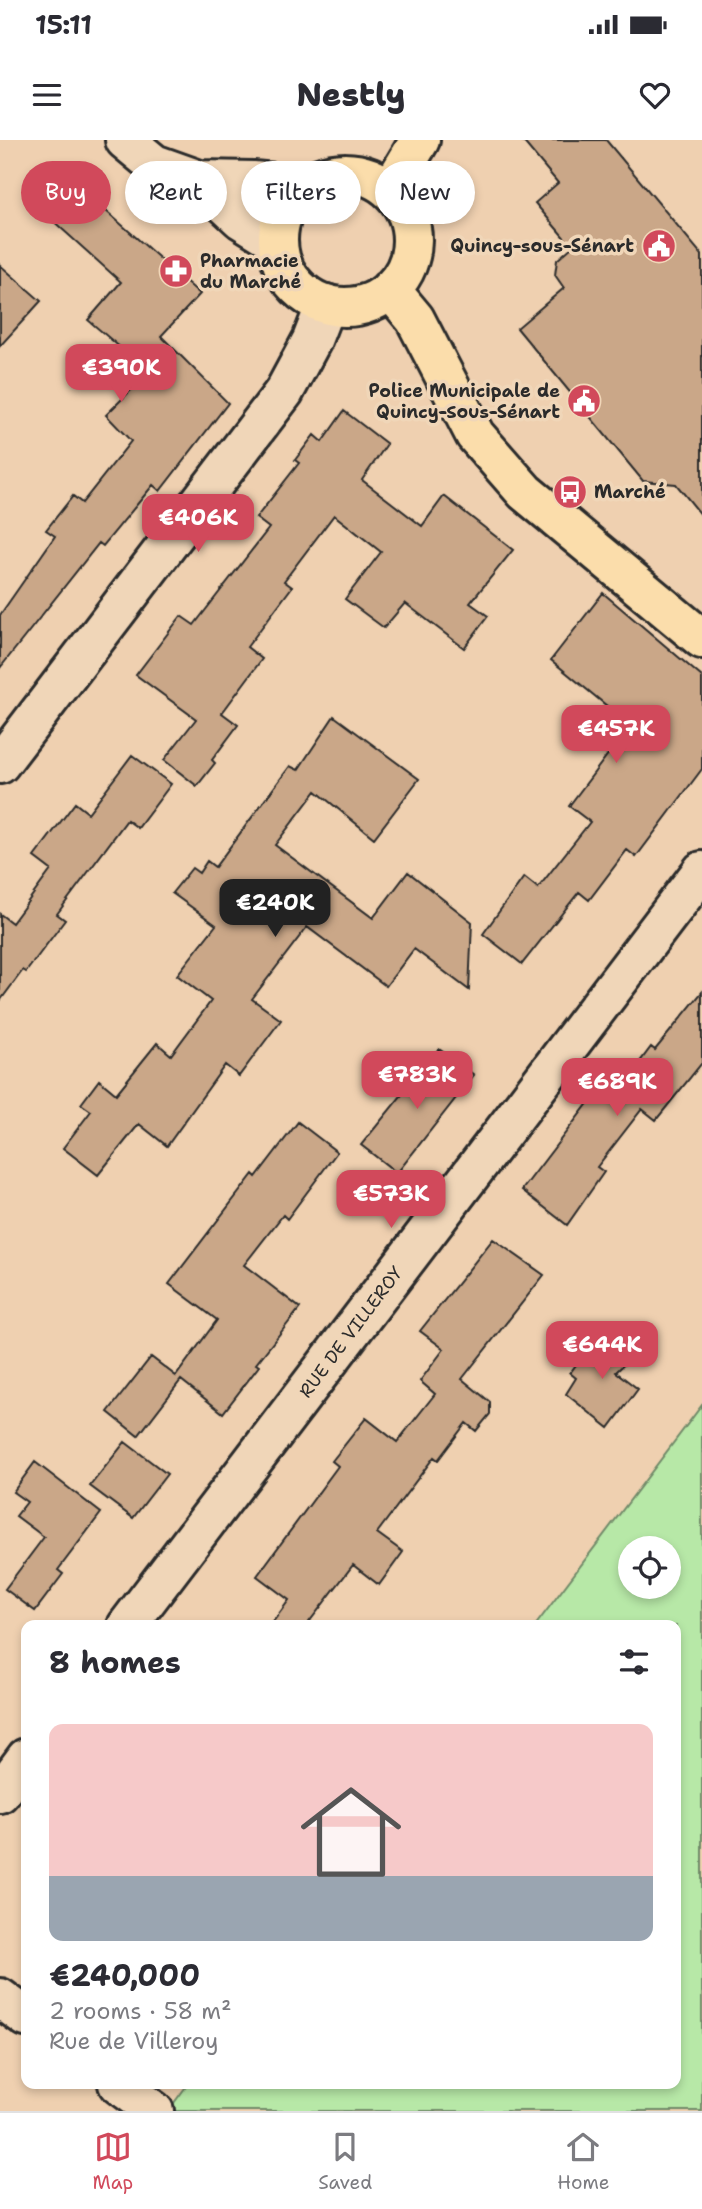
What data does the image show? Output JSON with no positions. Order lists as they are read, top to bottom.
{
  "streets": {
    "street": ["RUE DE VILLEROY"]
  },
  "places": {
    "public building": ["Quincy-sous-Sénart", "Police Municipale de Quincy-Sous-Sénart"],
    "pharmacy": ["Pharmacie du Marché"],
    "bus stop": ["Marché"]
  },
  "page": {
    "status": "15:11",
    "header": "Nestly",
    "chip": [
      "Buy",
      "Rent",
      "Filters",
      "New"
    ],
    "price": [
      "€390K",
      "€406K",
      "€457K",
      "€240K",
      "€783K",
      "€689K",
      "€573K",
      "€644K"
    ],
    "heading": "8 homes",
    "list": [
      {
        "name": "€240,000",
        "note": "2 rooms · 58 m² · Rue de Villeroy"
      }
    ],
    "tabs": ["Map", "Saved", "Home"]
  }
}
